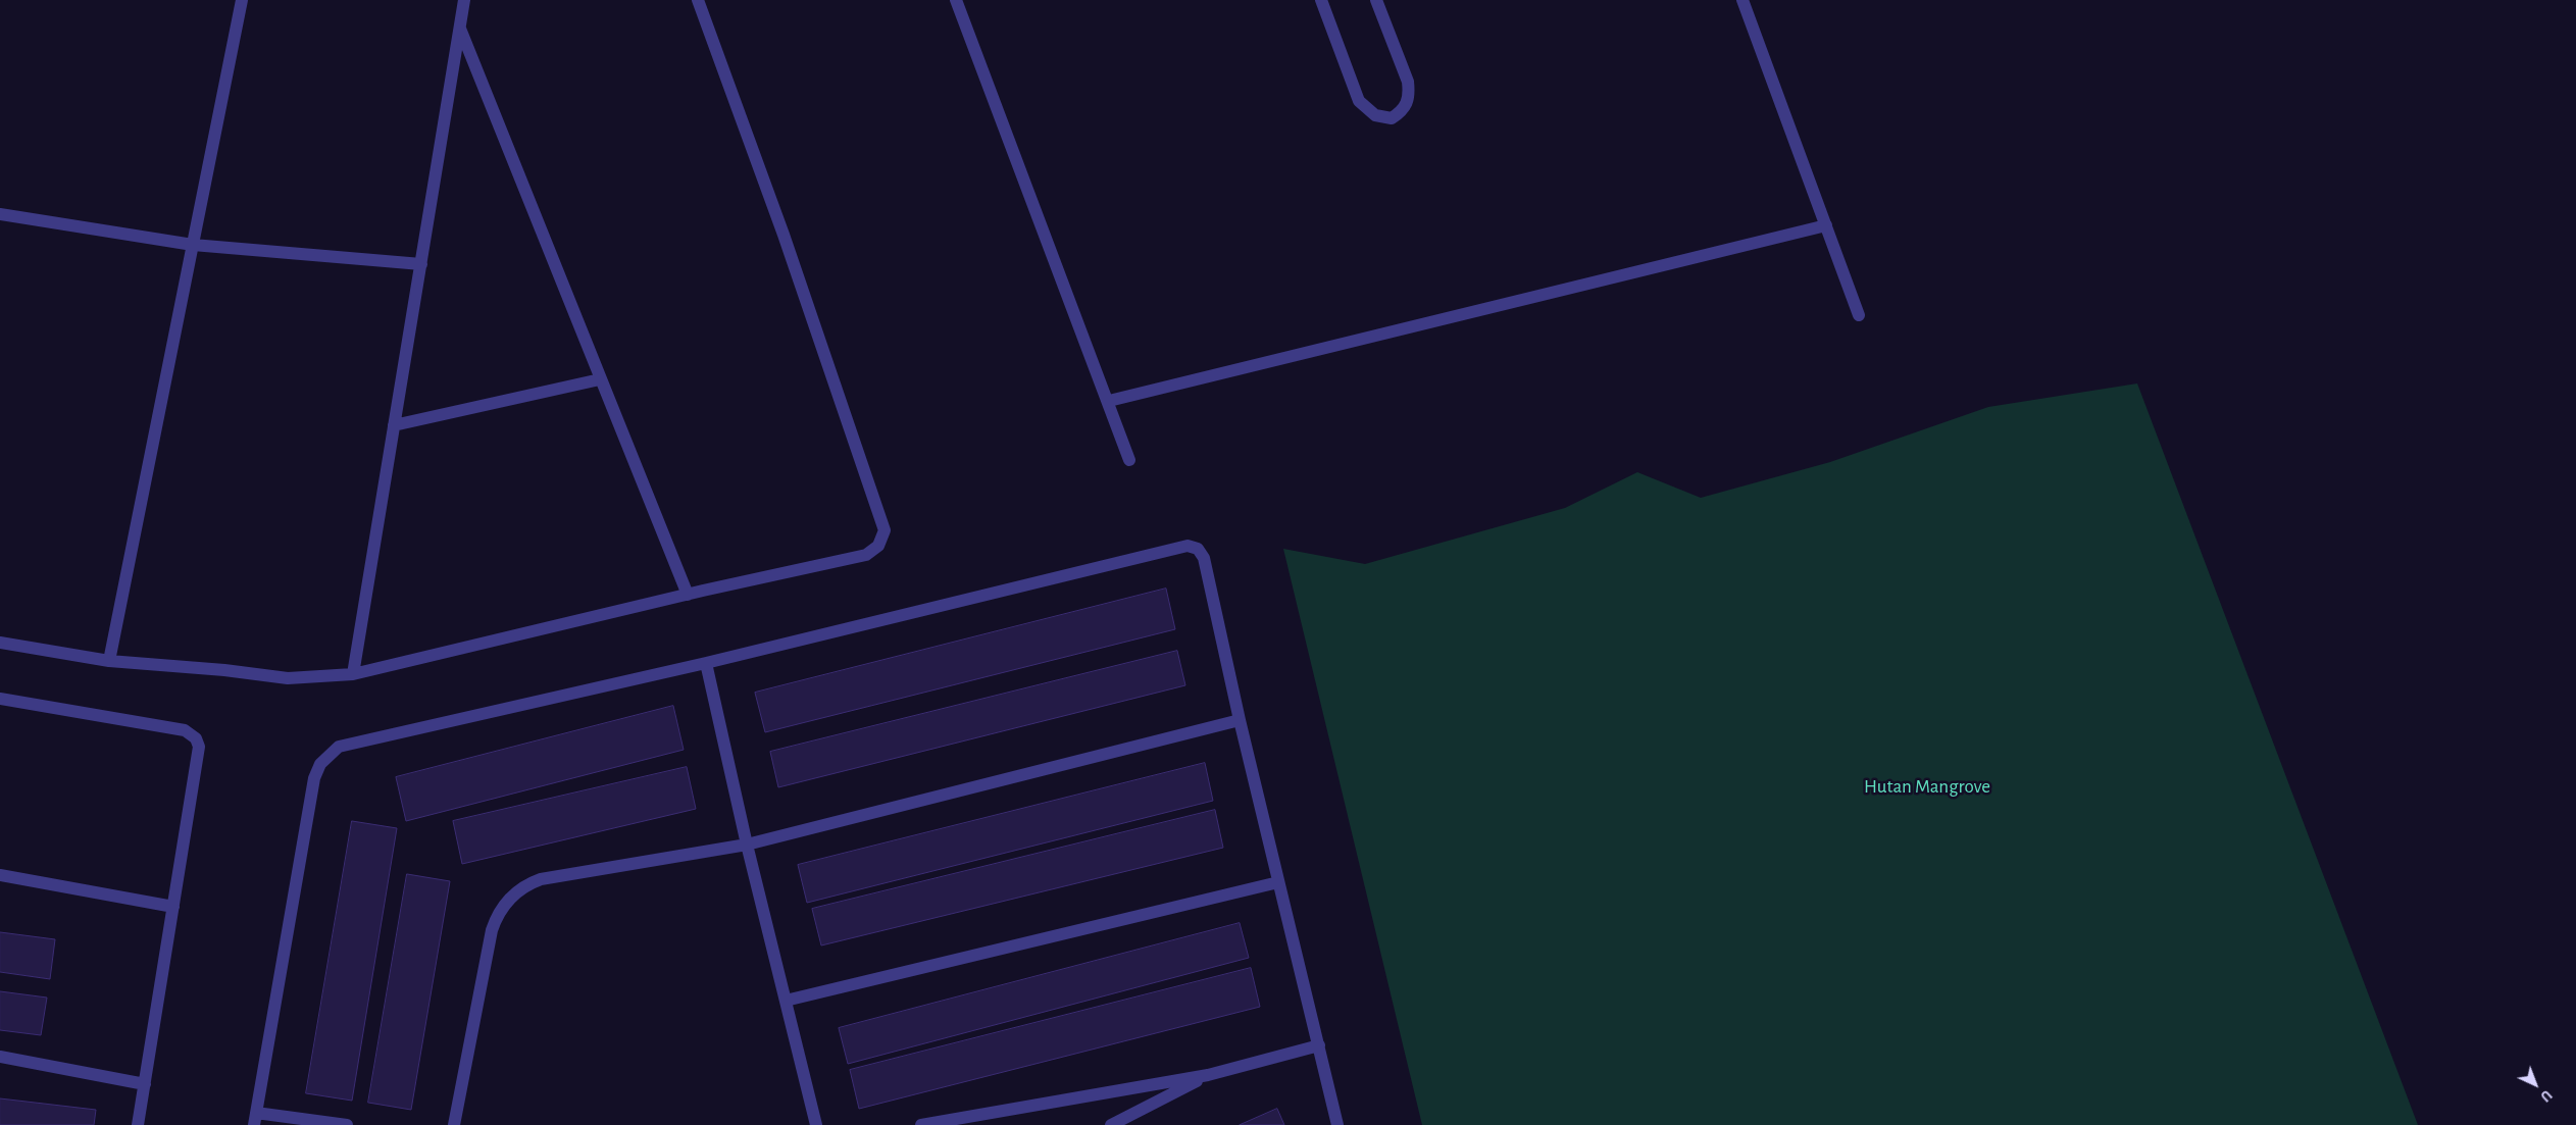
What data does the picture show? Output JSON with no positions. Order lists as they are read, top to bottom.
{
  "parks": ["Hutan Mangrove"],
  "north": "bottom right"
}
